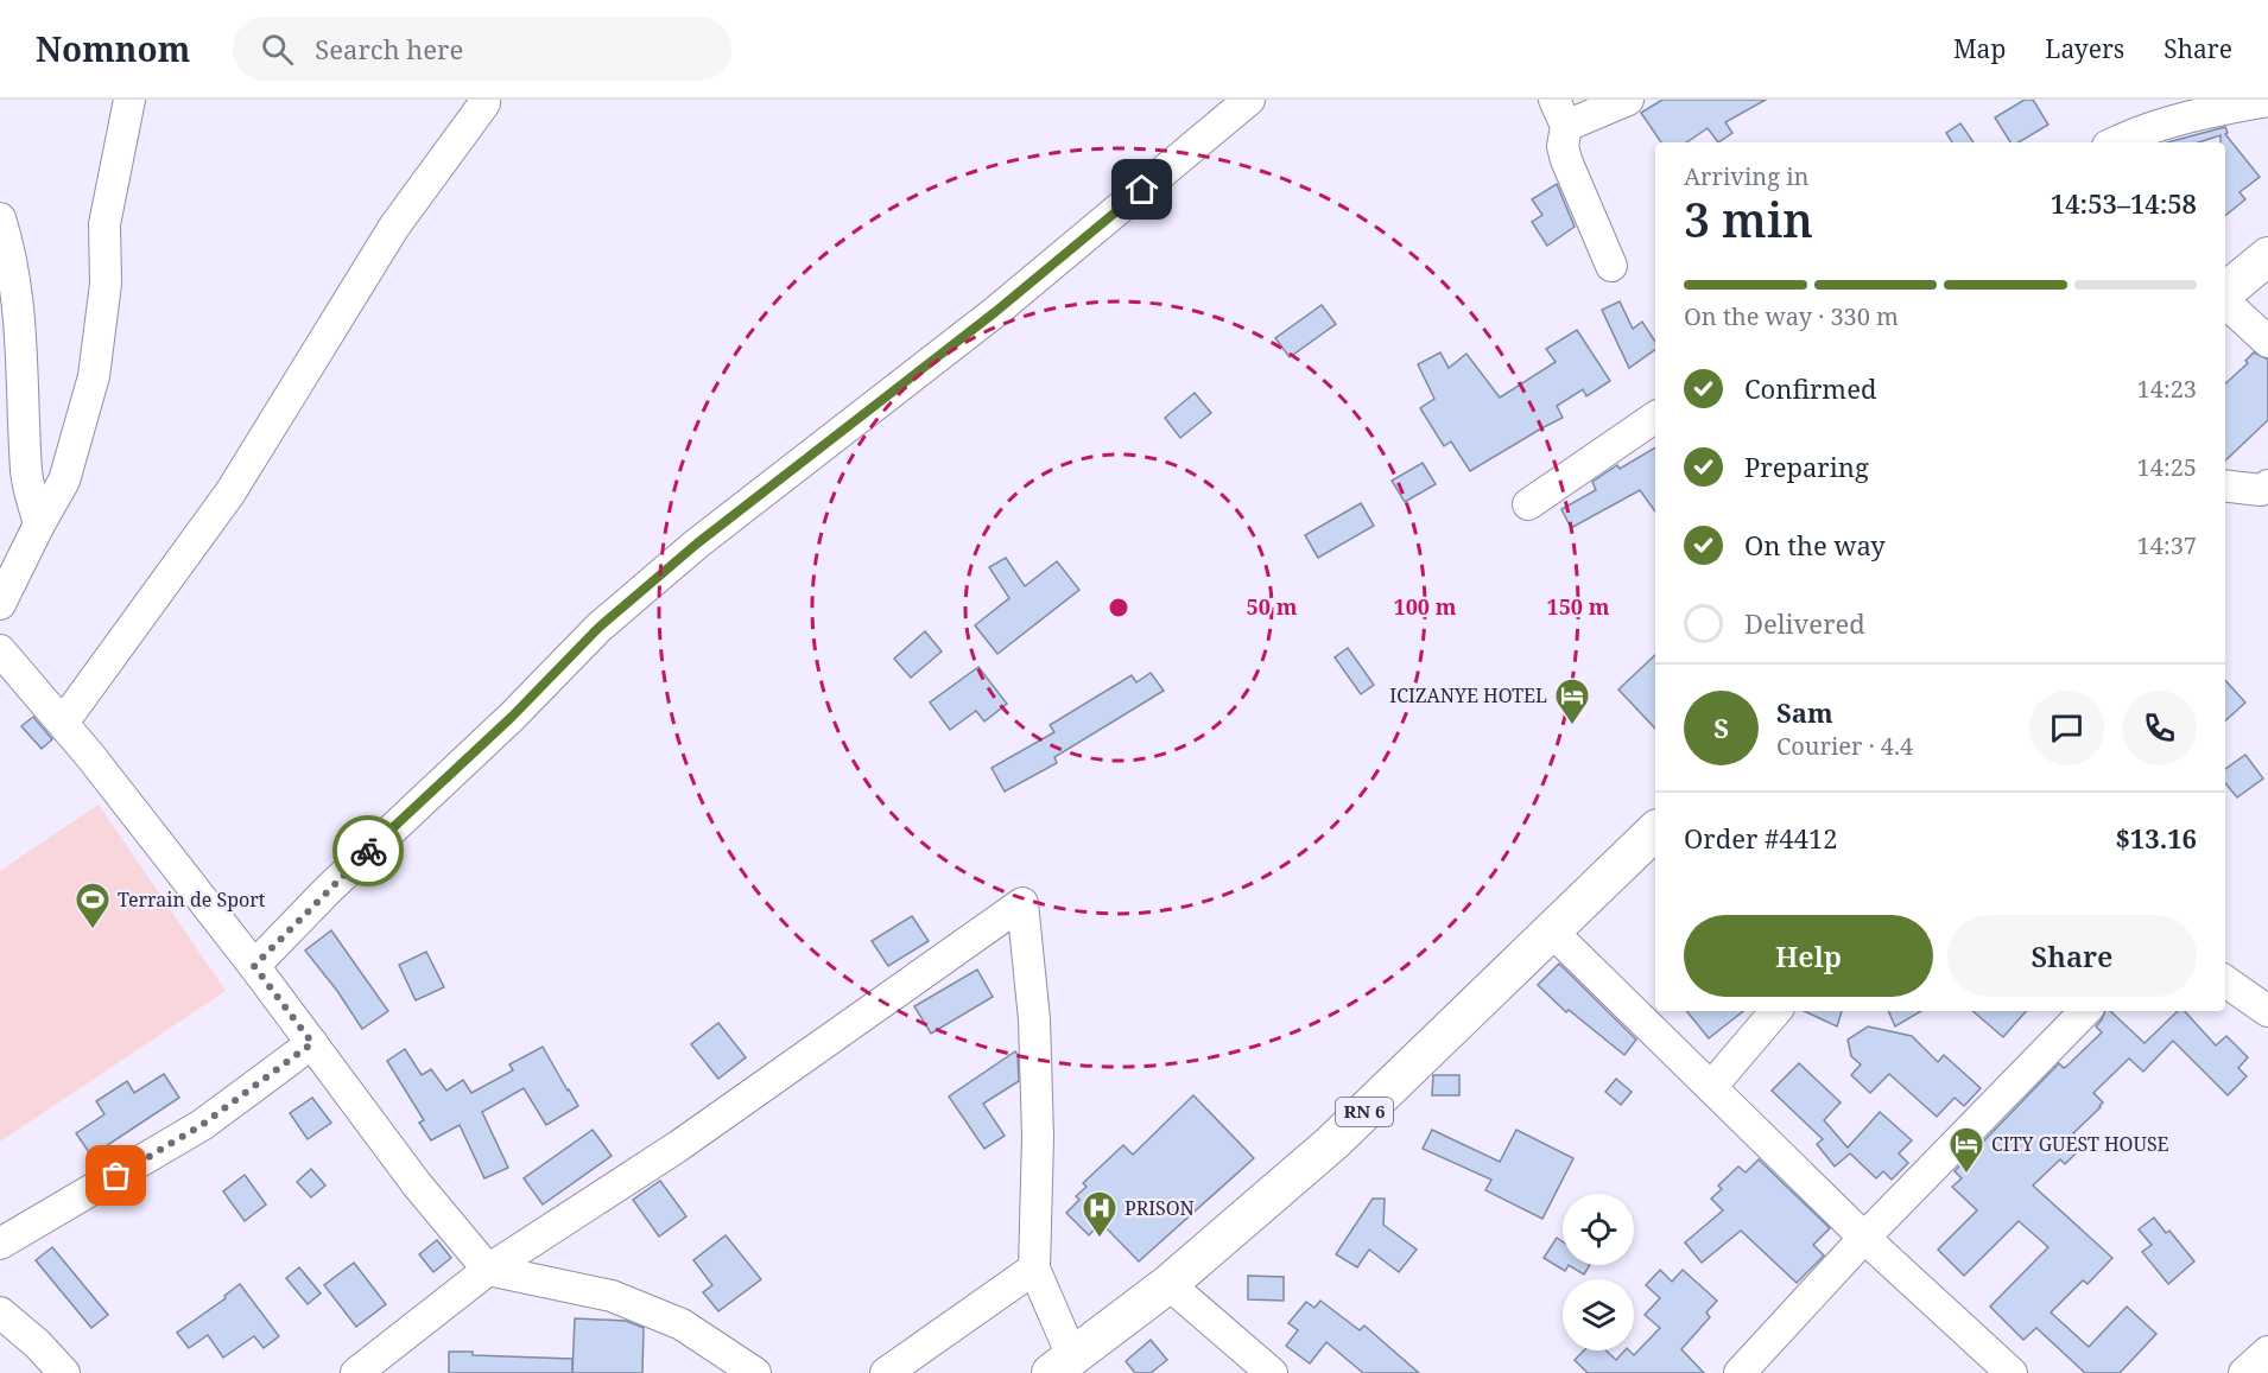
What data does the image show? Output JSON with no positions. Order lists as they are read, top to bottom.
{
  "streets": {
    "main road": ["RN 6"]
  },
  "places": {
    "hotel": ["ICIZANYE HOTEL", "CITY GUEST HOUSE"],
    "sports": ["Terrain de Sport"],
    "hospital": ["PRISON"]
  },
  "page": {
    "header": "Nomnom",
    "search": "Search here",
    "nav": ["Map", "Layers", "Share"],
    "heading": ["3 min", "Arriving in", "14:53–14:58"],
    "panel": [
      "Sam",
      "Courier · 4.4",
      "Order #4412",
      "$13.16"
    ],
    "bar": "On the way · 330 m",
    "list": [
      ["Confirmed", "14:23"],
      ["Preparing", "14:25"],
      ["On the way", "14:37"],
      "Delivered"
    ],
    "round": "S",
    "buttons": ["Help", "Share"]
  },
  "rings": ["50 m", "100 m", "150 m"]
}
